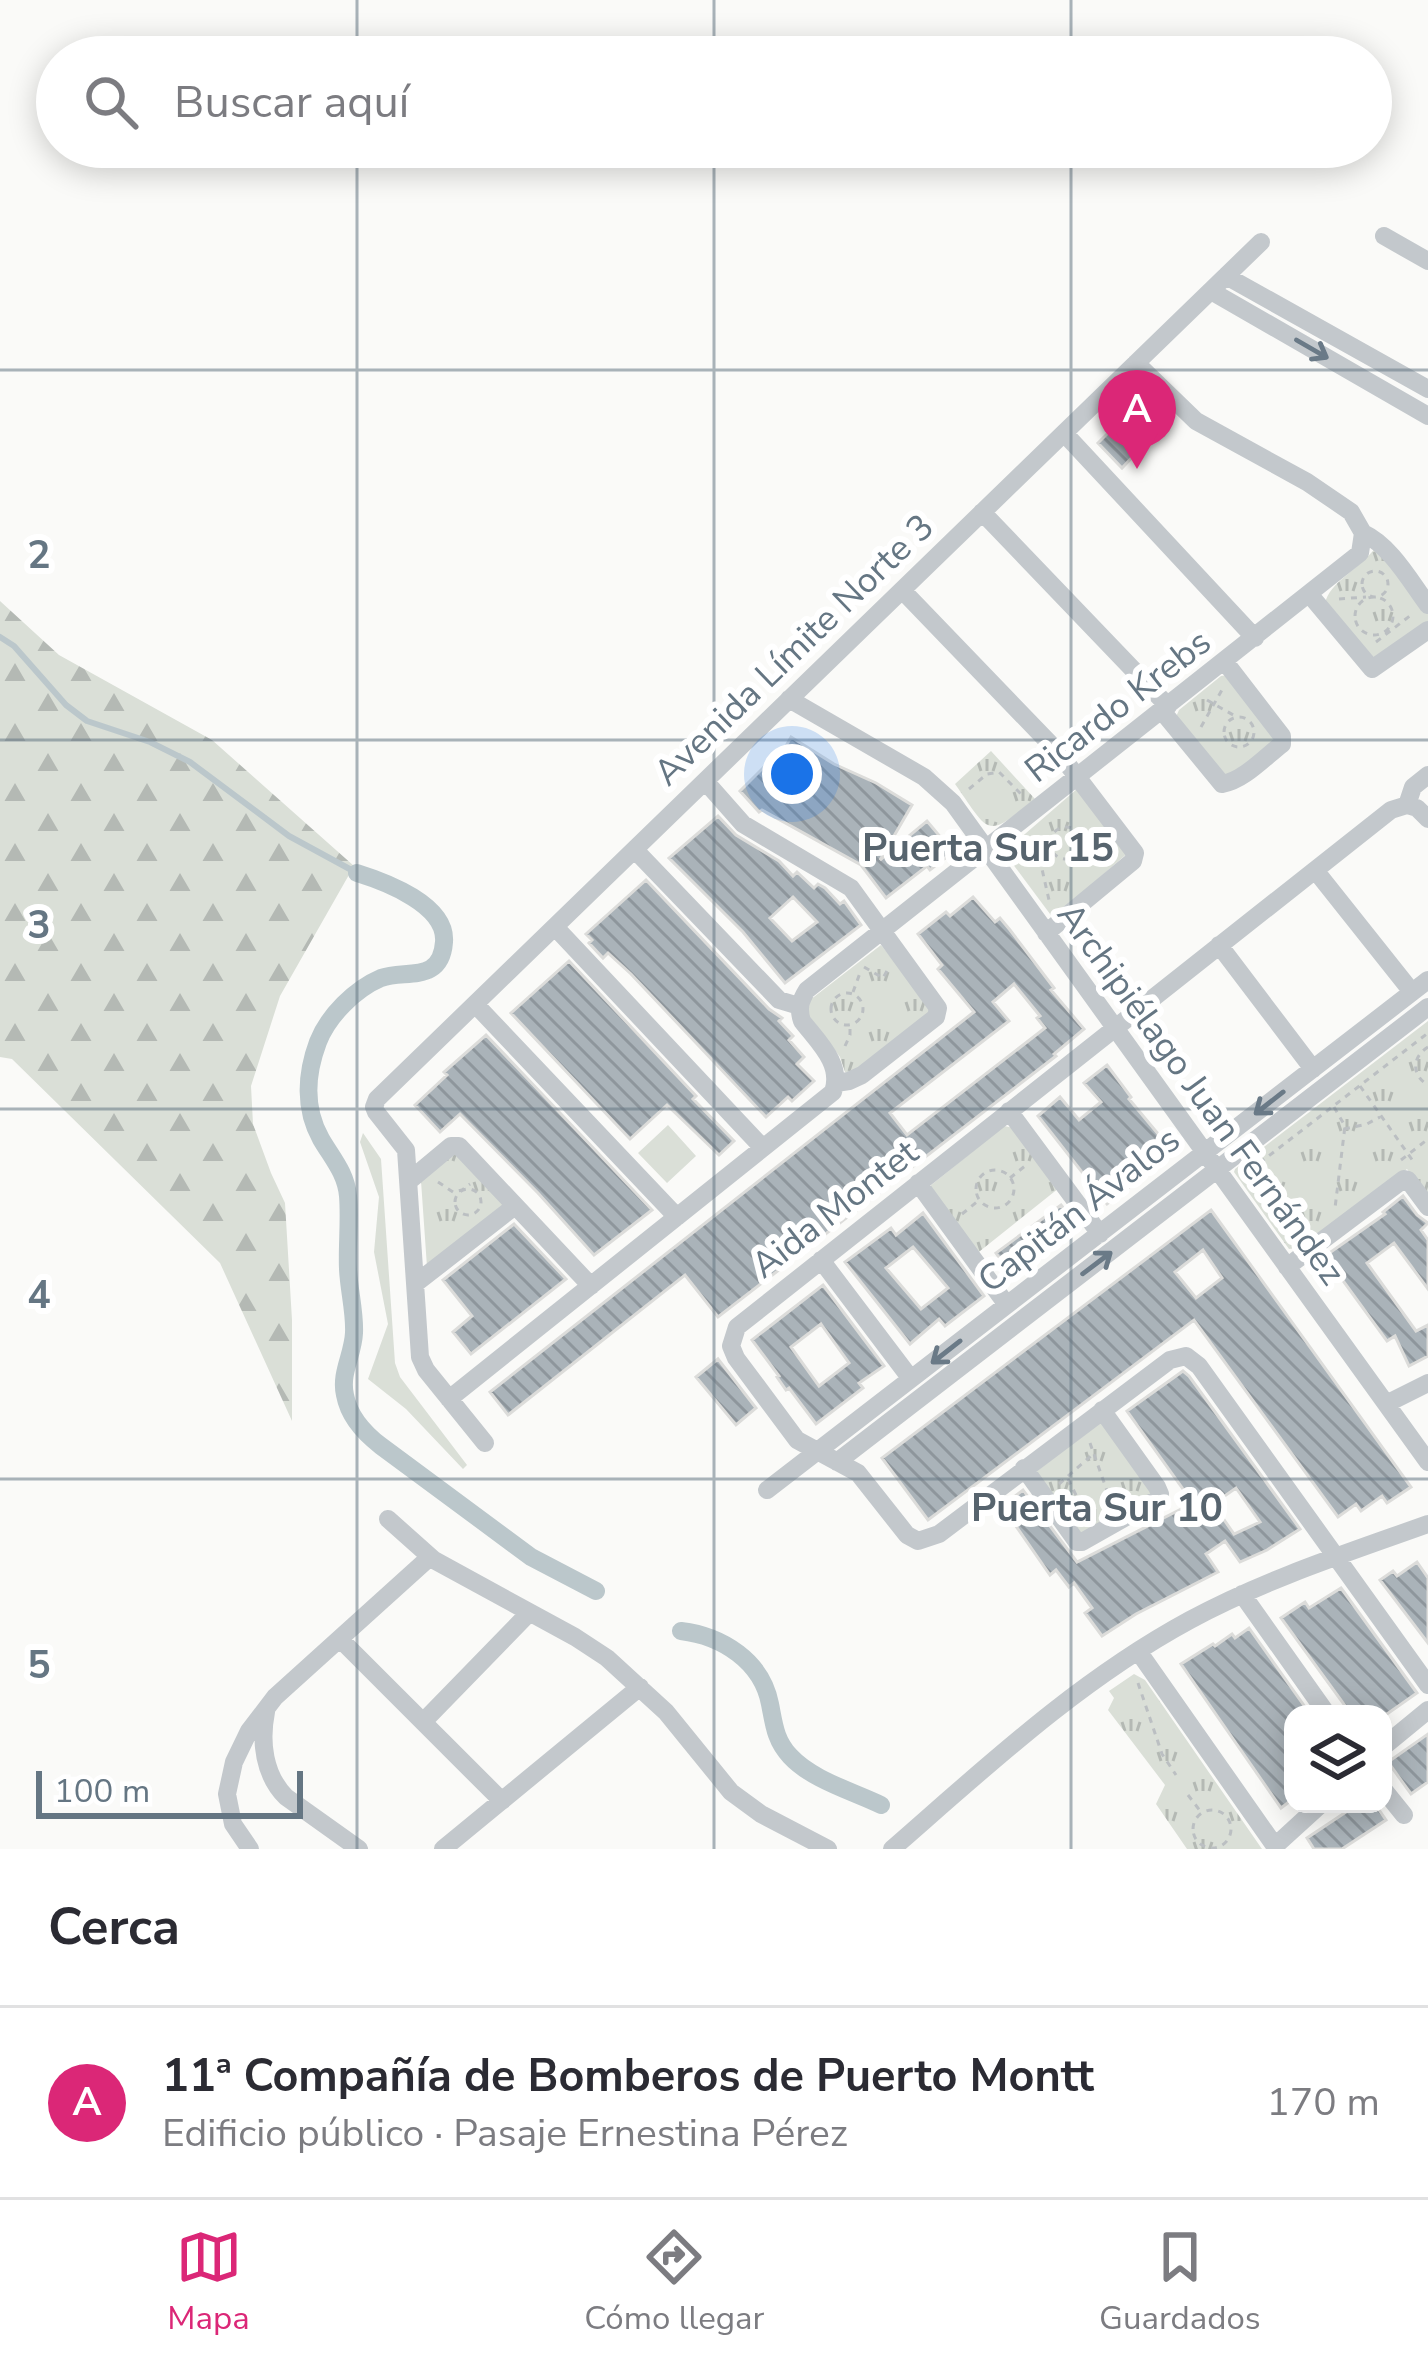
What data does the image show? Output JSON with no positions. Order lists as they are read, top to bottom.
{
  "streets": {
    "street": [
      "Avenida Límite Norte 3",
      "Ricardo Krebs",
      "Archipiélago Juan Fernández",
      "Aida Montet",
      "Capitán Ávalos"
    ]
  },
  "crossings": [
    ["Avenida Límite Norte 3", "Archipiélago Juan Fernández"],
    ["Ricardo Krebs", "Archipiélago Juan Fernández"],
    ["Archipiélago Juan Fernández", "Aida Montet"],
    ["Archipiélago Juan Fernández", "Capitán Ávalos"],
    ["Aida Montet", "Capitán Ávalos"]
  ],
  "districts": ["Puerta Sur 15", "Puerta Sur 10"],
  "scale_bar": "100 m",
  "page": {
    "search": "Buscar aquí",
    "pins": "A",
    "scale": "100 m",
    "heading": "Cerca",
    "list": [
      {
        "mark": "A",
        "name": "11ª Compañía de Bomberos de Puerto Montt",
        "note": "Edificio público · Pasaje Ernestina Pérez",
        "value": "170 m"
      }
    ],
    "nav": ["Mapa", "Cómo llegar", "Guardados"]
  },
  "grid": {
    "rows": [
      "2",
      "3",
      "4",
      "5"
    ]
  }
}
